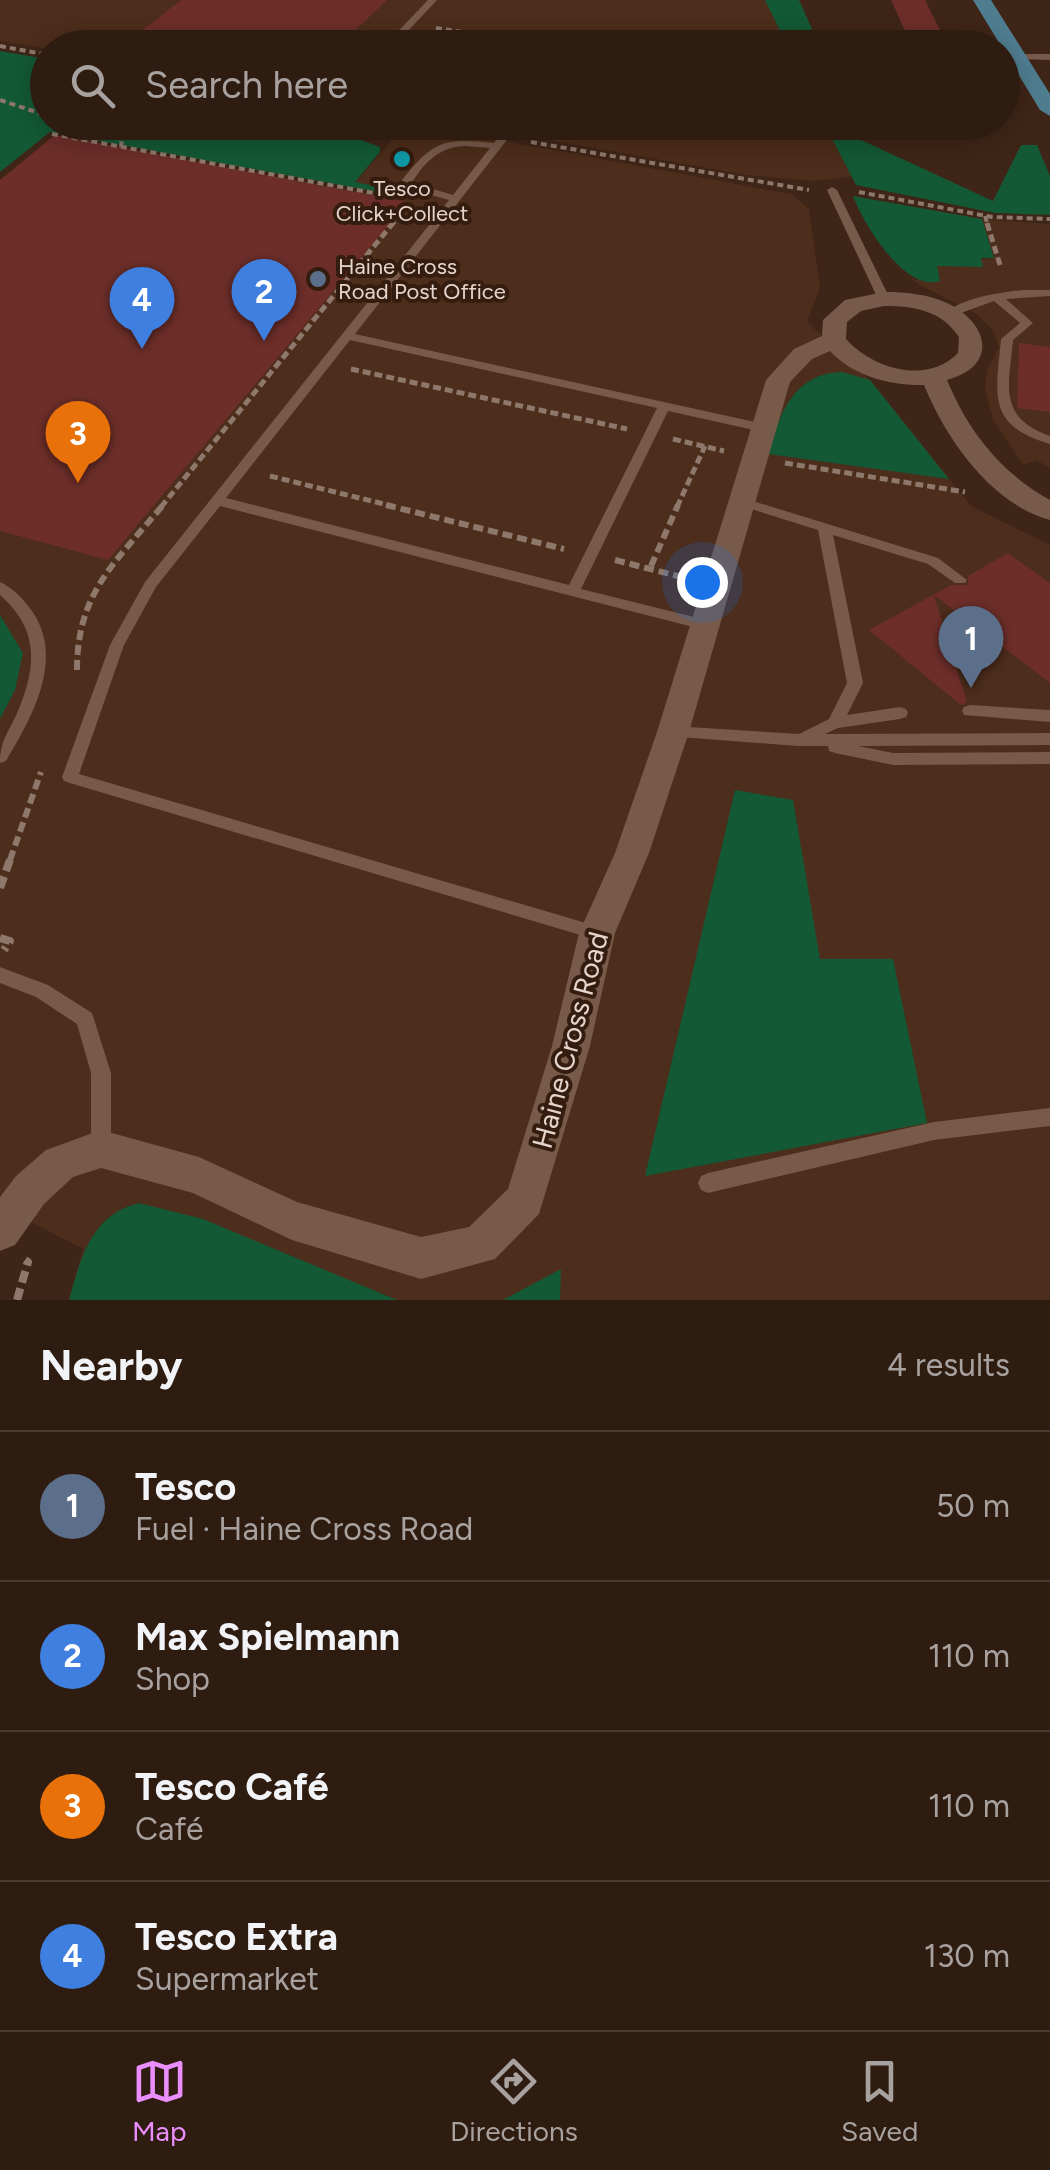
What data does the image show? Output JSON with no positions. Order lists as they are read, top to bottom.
{
  "streets": {
    "street": ["Haine Cross Road"]
  },
  "places": ["Tesco Click+Collect", "Haine Cross Road Post Office"],
  "page": {
    "search": "Search here",
    "pins": [
      "2",
      "4",
      "3",
      "1"
    ],
    "heading": ["Nearby", "4 results"],
    "list": [
      {
        "mark": "1",
        "name": "Tesco",
        "note": "Fuel · Haine Cross Road",
        "value": "50 m"
      },
      {
        "mark": "2",
        "name": "Max Spielmann",
        "note": "Shop",
        "value": "110 m"
      },
      {
        "mark": "3",
        "name": "Tesco Café",
        "note": "Café",
        "value": "110 m"
      },
      {
        "mark": "4",
        "name": "Tesco Extra",
        "note": "Supermarket",
        "value": "130 m"
      }
    ],
    "nav": ["Map", "Directions", "Saved"]
  }
}
